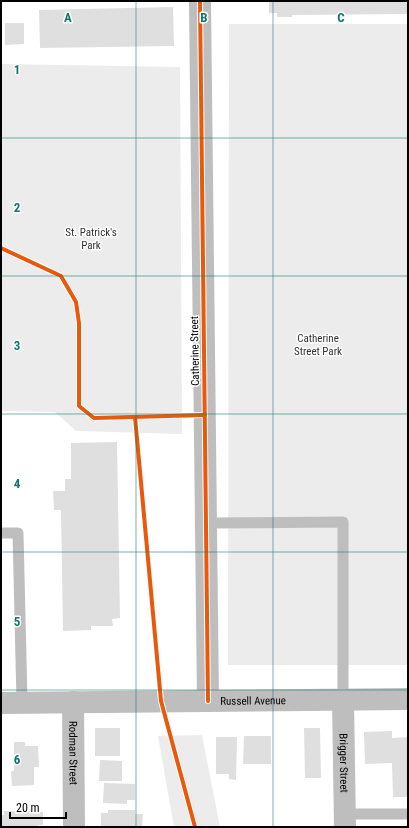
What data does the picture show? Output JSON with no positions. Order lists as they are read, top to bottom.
{
  "streets": {
    "street": [
      "Catherine Street",
      "Russell Avenue",
      "Rodman Street",
      "Brigger Street"
    ]
  },
  "crossings": [
    ["Catherine Street", "Russell Avenue"],
    ["Russell Avenue", "Rodman Street"],
    ["Russell Avenue", "Brigger Street"]
  ],
  "parks": ["St. Patrick's Park", "Catherine Street Park"],
  "scale_bar": "20 m",
  "grid": {
    "columns": ["A", "B", "C"],
    "rows": [
      "1",
      "2",
      "3",
      "4",
      "5",
      "6"
    ]
  }
}
